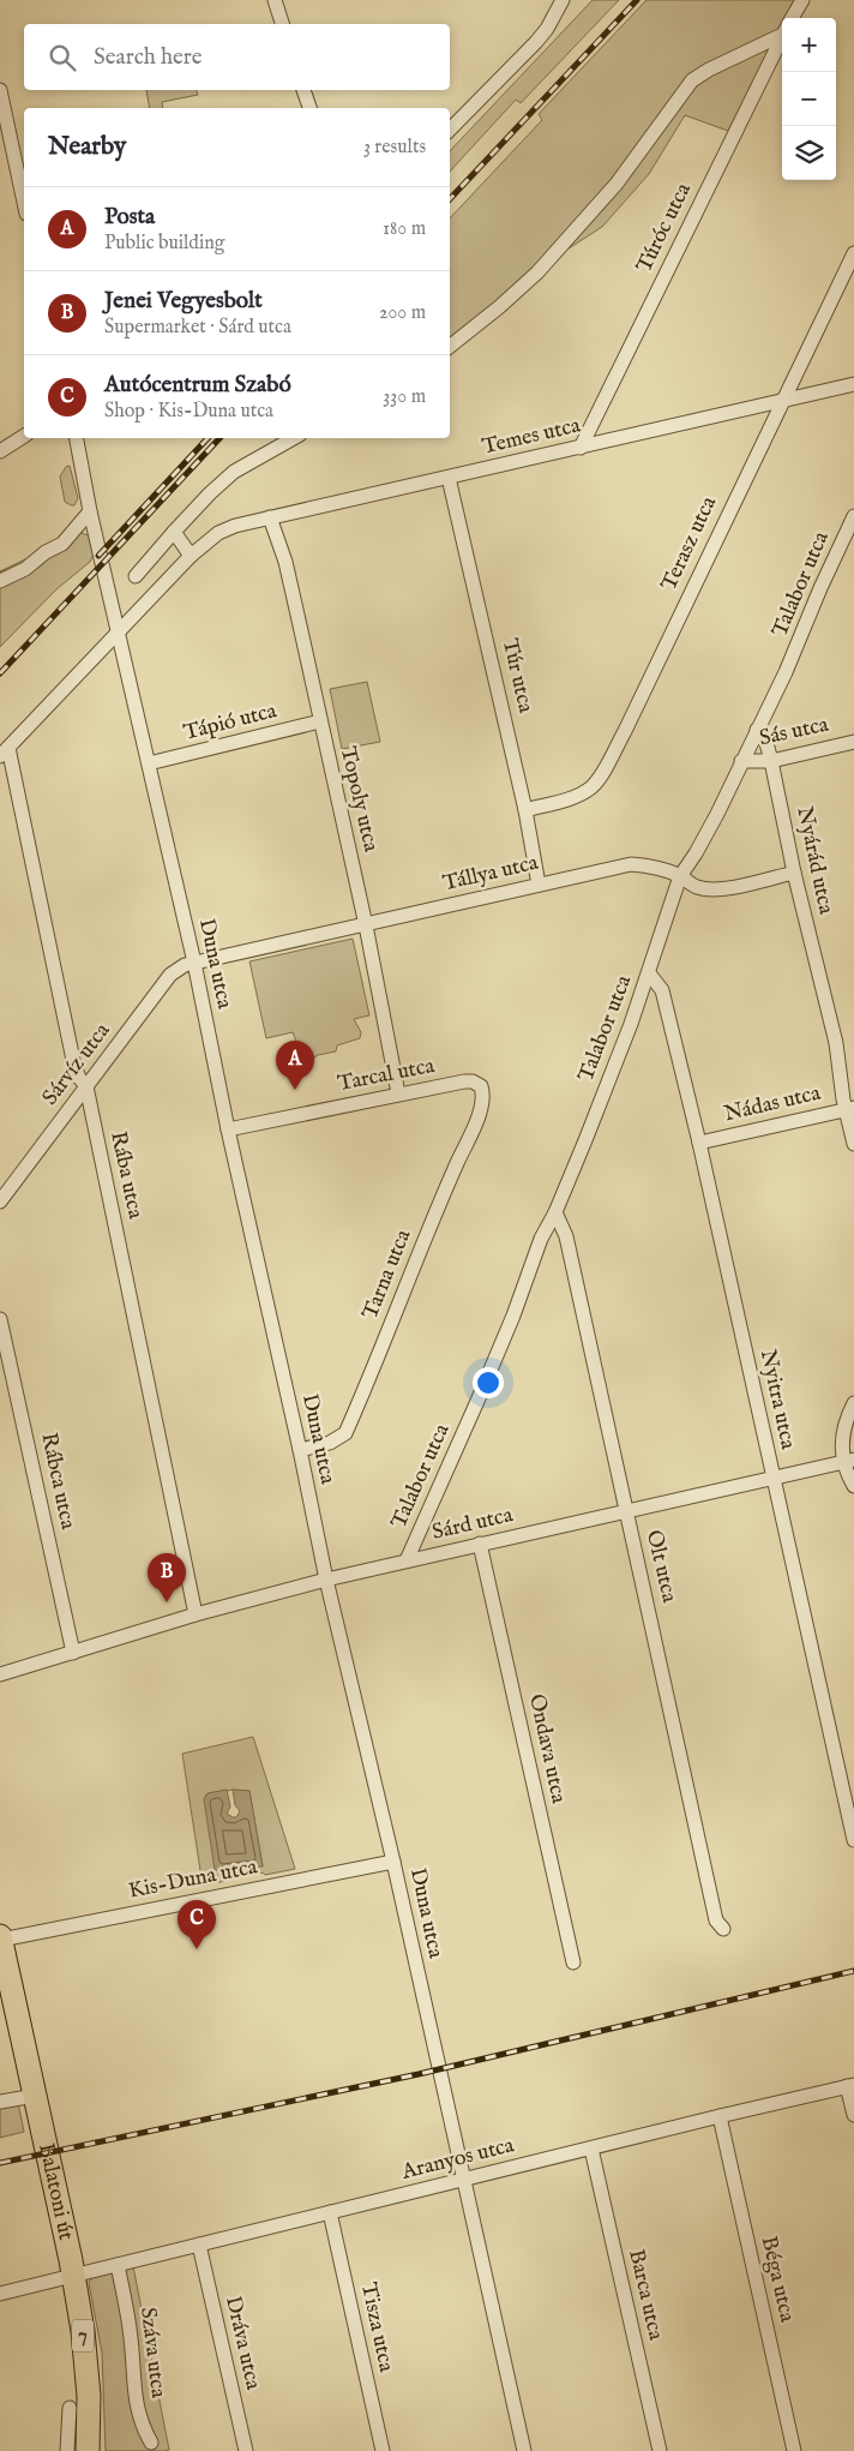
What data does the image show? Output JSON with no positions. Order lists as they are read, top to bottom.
{
  "streets": {
    "main road": ["Balatoni út", "7"],
    "street": [
      "Túróc utca",
      "Temes utca",
      "Terasz utca",
      "Talabor utca",
      "Túr utca",
      "Tápió utca",
      "Sás utca",
      "Topoly utca",
      "Nyárád utca",
      "Tállya utca",
      "Duna utca",
      "Sárvíz utca",
      "Tarcal utca",
      "Nádas utca",
      "Rába utca",
      "Tarna utca",
      "Nyitra utca",
      "Rábca utca",
      "Sárd utca",
      "Olt utca",
      "Ondava utca",
      "Kis-Duna utca",
      "Aranyos utca",
      "Béga utca",
      "Barca utca",
      "Tisza utca",
      "Dráva utca",
      "Száva utca"
    ]
  },
  "crossings": [
    ["Túróc utca", "Temes utca"],
    ["Temes utca", "Terasz utca"],
    ["Temes utca", "Túr utca"],
    ["Temes utca", "Topoly utca"],
    ["Temes utca", "Duna utca"],
    ["Temes utca", "Rába utca"],
    ["Terasz utca", "Túr utca"],
    ["Talabor utca", "Sás utca"],
    ["Talabor utca", "Nyárád utca"],
    ["Talabor utca", "Tállya utca"],
    ["Talabor utca", "Nyitra utca"],
    ["Talabor utca", "Sárd utca"],
    ["Talabor utca", "Olt utca"],
    ["Túr utca", "Tállya utca"],
    ["Tápió utca", "Topoly utca"],
    ["Tápió utca", "Duna utca"],
    ["Sás utca", "Nyárád utca"],
    ["Topoly utca", "Tállya utca"],
    ["Topoly utca", "Tarcal utca"],
    ["Nyárád utca", "Tállya utca"],
    ["Nyárád utca", "Nádas utca"],
    ["Tállya utca", "Duna utca"],
    ["Tállya utca", "Sárvíz utca"],
    ["Duna utca", "Sárvíz utca"],
    ["Duna utca", "Tarcal utca"],
    ["Duna utca", "Tarna utca"],
    ["Duna utca", "Sárd utca"],
    ["Duna utca", "Kis-Duna utca"],
    ["Duna utca", "Aranyos utca"],
    ["Sárvíz utca", "Rába utca"],
    ["Tarcal utca", "Tarna utca"],
    ["Nádas utca", "Nyitra utca"],
    ["Rába utca", "Sárd utca"],
    ["Nyitra utca", "Sárd utca"],
    ["Rábca utca", "Sárd utca"],
    ["Sárd utca", "Olt utca"],
    ["Sárd utca", "Ondava utca"],
    ["Kis-Duna utca", "Balatoni út"],
    ["Aranyos utca", "Balatoni út"],
    ["Aranyos utca", "Béga utca"],
    ["Aranyos utca", "Barca utca"],
    ["Aranyos utca", "Tisza utca"],
    ["Aranyos utca", "Dráva utca"],
    ["Aranyos utca", "Száva utca"]
  ],
  "page": {
    "map_buttons": ["+", "−"],
    "search": "Search here",
    "heading": ["Nearby", "3 results"],
    "list": [
      {
        "mark": "A",
        "name": "Posta",
        "note": "Public building",
        "value": "180 m"
      },
      {
        "mark": "B",
        "name": "Jenei Vegyesbolt",
        "note": "Supermarket · Sárd utca",
        "value": "200 m"
      },
      {
        "mark": "C",
        "name": "Autócentrum Szabó",
        "note": "Shop · Kis-Duna utca",
        "value": "330 m"
      }
    ],
    "pins": ["A", "B", "C"]
  }
}
